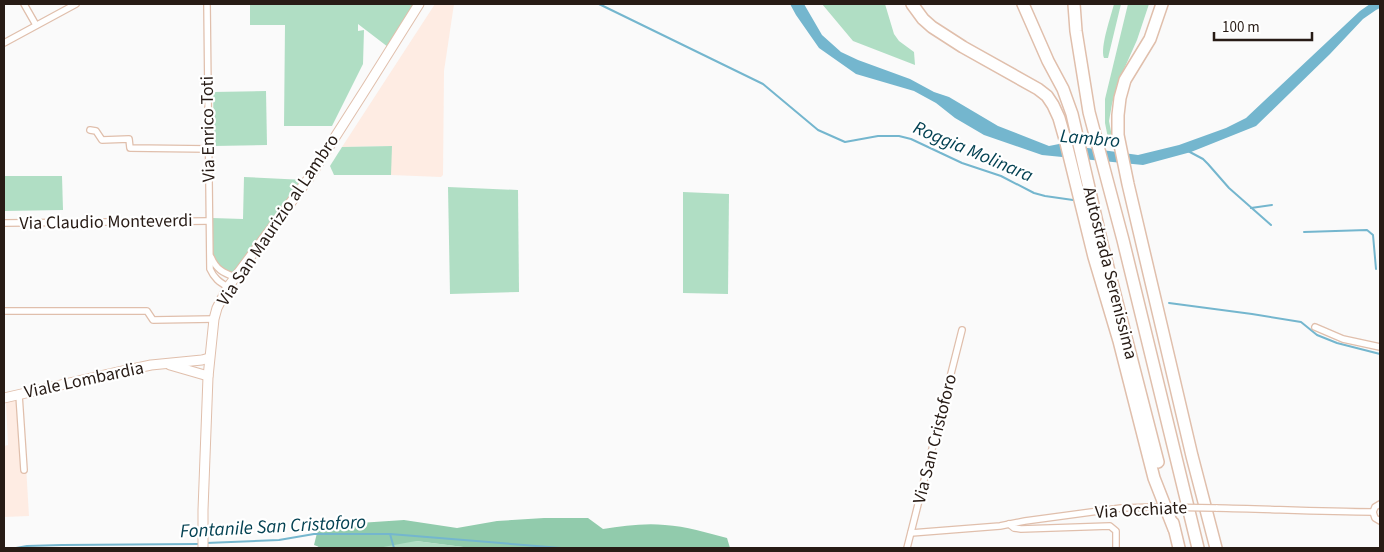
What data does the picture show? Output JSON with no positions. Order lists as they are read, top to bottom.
{
  "streets": {
    "highway": ["Autostrada Serenissima"],
    "main road": ["Via San Maurizio al Lambro", "Viale Lombardia"],
    "street": [
      "Via Enrico Toti",
      "Via Claudio Monteverdi",
      "Via San Cristoforo",
      "Via Occhiate"
    ]
  },
  "crossings": [
    ["Via Enrico Toti", "Via San Maurizio al Lambro"],
    ["Via Enrico Toti", "Via Claudio Monteverdi"],
    ["Via San Maurizio al Lambro", "Viale Lombardia"],
    ["Via San Cristoforo", "Via Occhiate"]
  ],
  "water": ["Lambro", "Roggia Molinara", "Fontanile San Cristoforo"],
  "scale_bar": "100 m"
}
